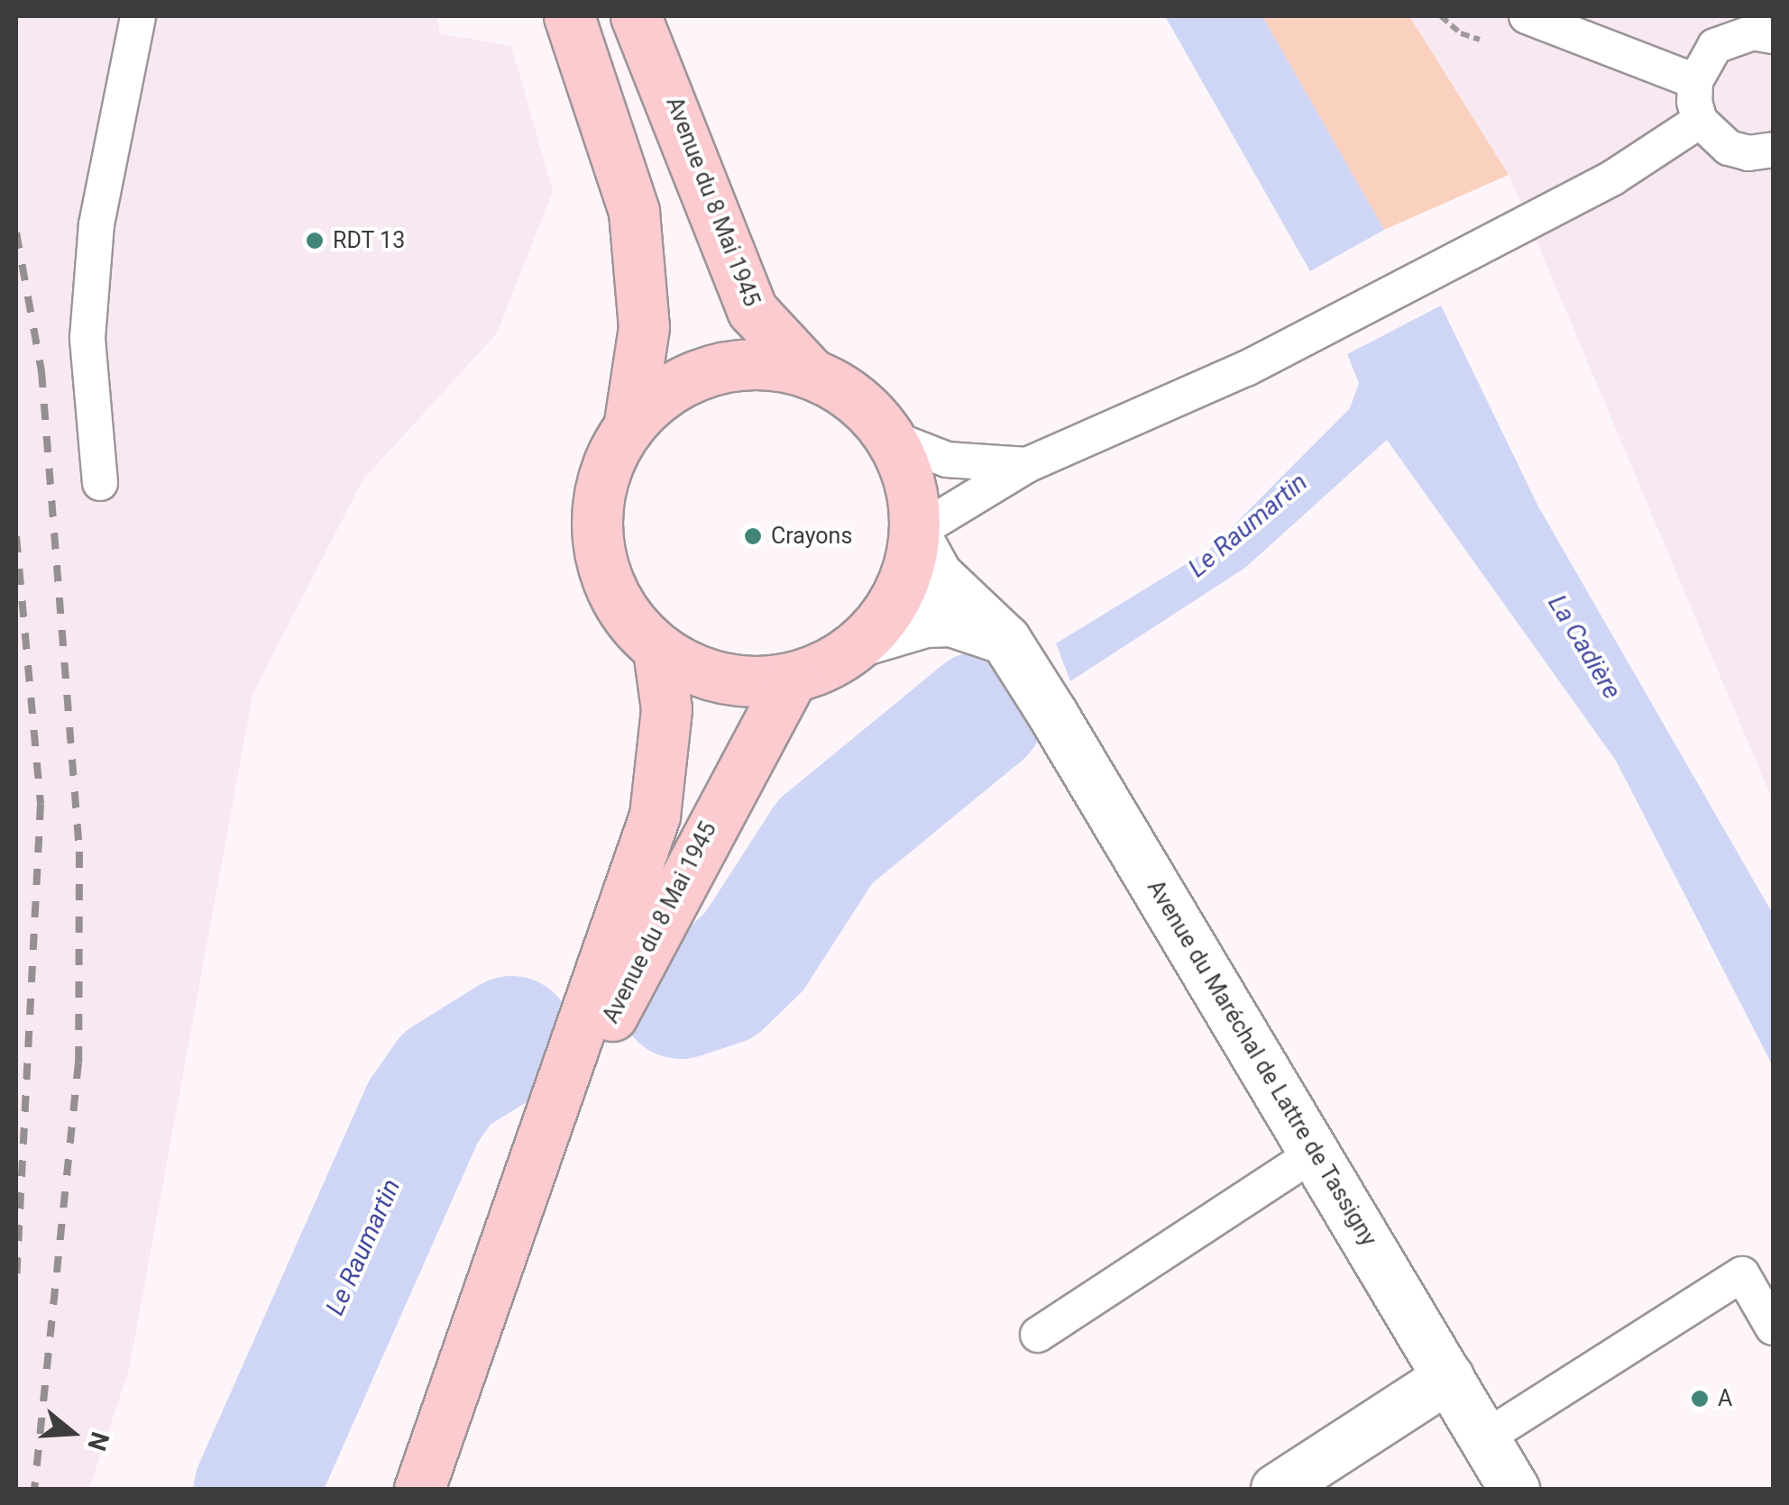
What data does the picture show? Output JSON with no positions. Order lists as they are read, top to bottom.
{
  "streets": {
    "main road": ["Avenue du 8 Mai 1945", "Avenue du Maréchal de Lattre de Tassigny"]
  },
  "crossings": [
    ["Avenue du 8 Mai 1945", "Avenue du Maréchal de Lattre de Tassigny"]
  ],
  "water": ["Le Raumartin", "La Cadière"],
  "places": ["RDT 13", "Crayons", "A"],
  "north": "right"
}
